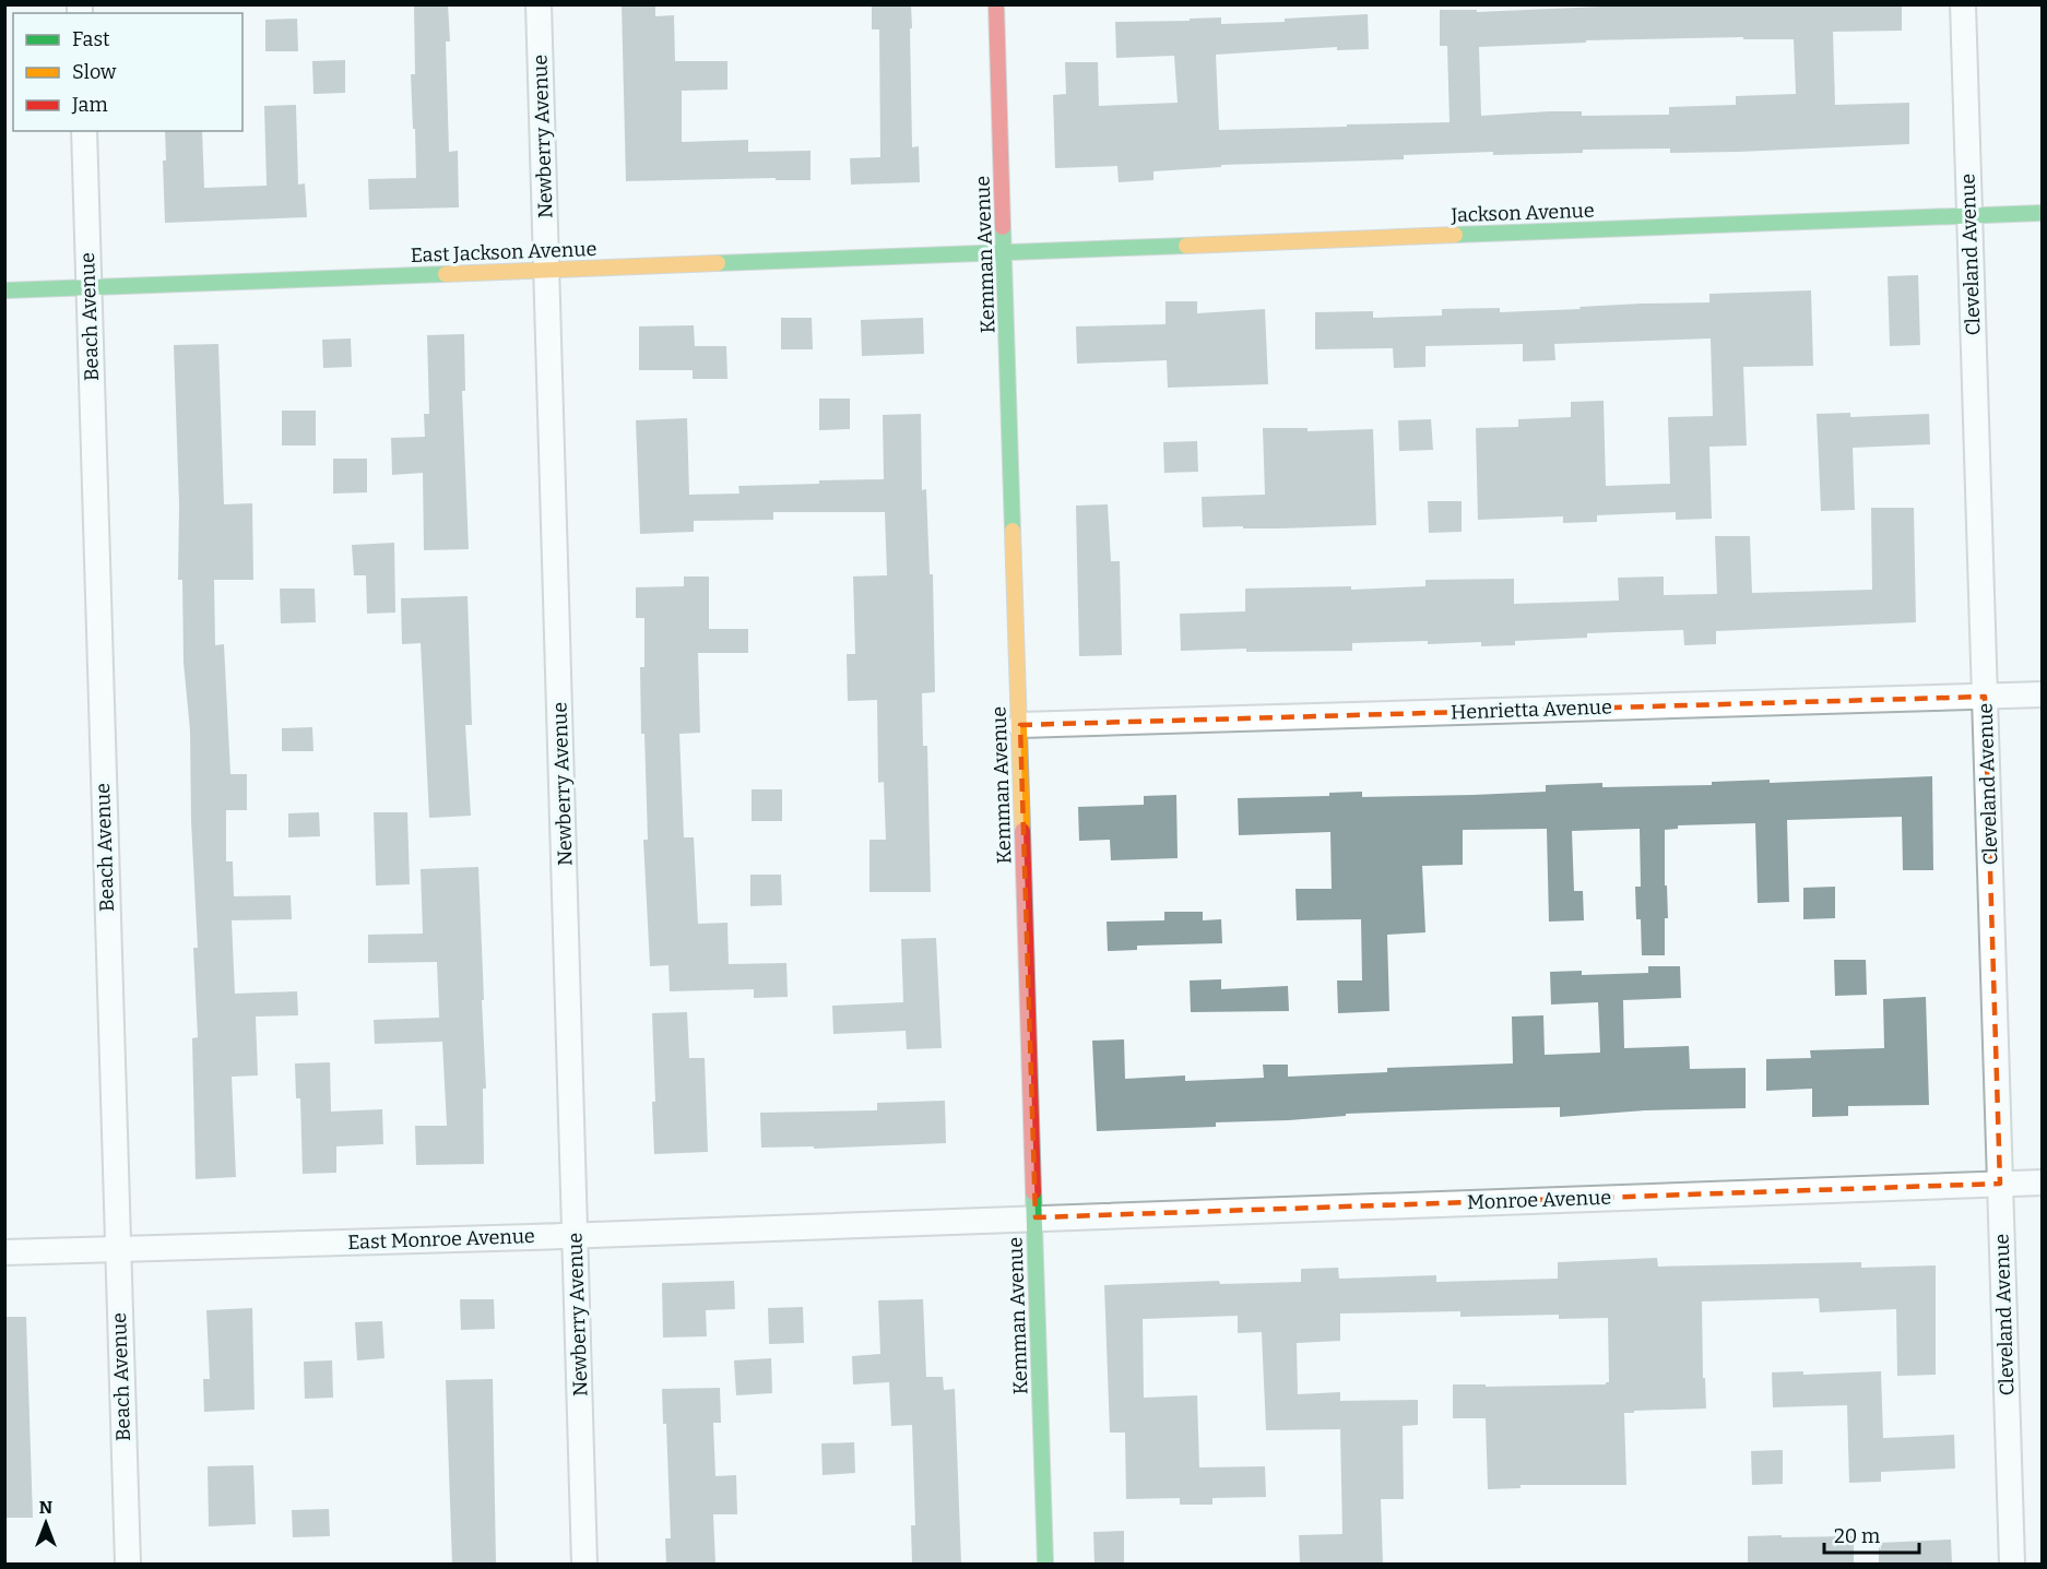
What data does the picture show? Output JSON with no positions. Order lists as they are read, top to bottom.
{
  "streets": {
    "street": [
      "Newberry Avenue",
      "Jackson Avenue",
      "East Jackson Avenue",
      "Kemman Avenue",
      "Cleveland Avenue",
      "Beach Avenue",
      "Henrietta Avenue",
      "Monroe Avenue",
      "East Monroe Avenue"
    ]
  },
  "crossings": [
    ["Newberry Avenue", "East Jackson Avenue"],
    ["Newberry Avenue", "East Monroe Avenue"],
    ["Jackson Avenue", "East Jackson Avenue"],
    ["Jackson Avenue", "Kemman Avenue"],
    ["Jackson Avenue", "Cleveland Avenue"],
    ["East Jackson Avenue", "Kemman Avenue"],
    ["East Jackson Avenue", "Beach Avenue"],
    ["Kemman Avenue", "Henrietta Avenue"],
    ["Kemman Avenue", "Monroe Avenue"],
    ["Kemman Avenue", "East Monroe Avenue"],
    ["Cleveland Avenue", "Henrietta Avenue"],
    ["Cleveland Avenue", "Monroe Avenue"],
    ["Beach Avenue", "East Monroe Avenue"],
    ["Monroe Avenue", "East Monroe Avenue"]
  ],
  "legend": ["Fast", "Slow", "Jam"],
  "scale_bar": "20 m",
  "north": "top"
}
